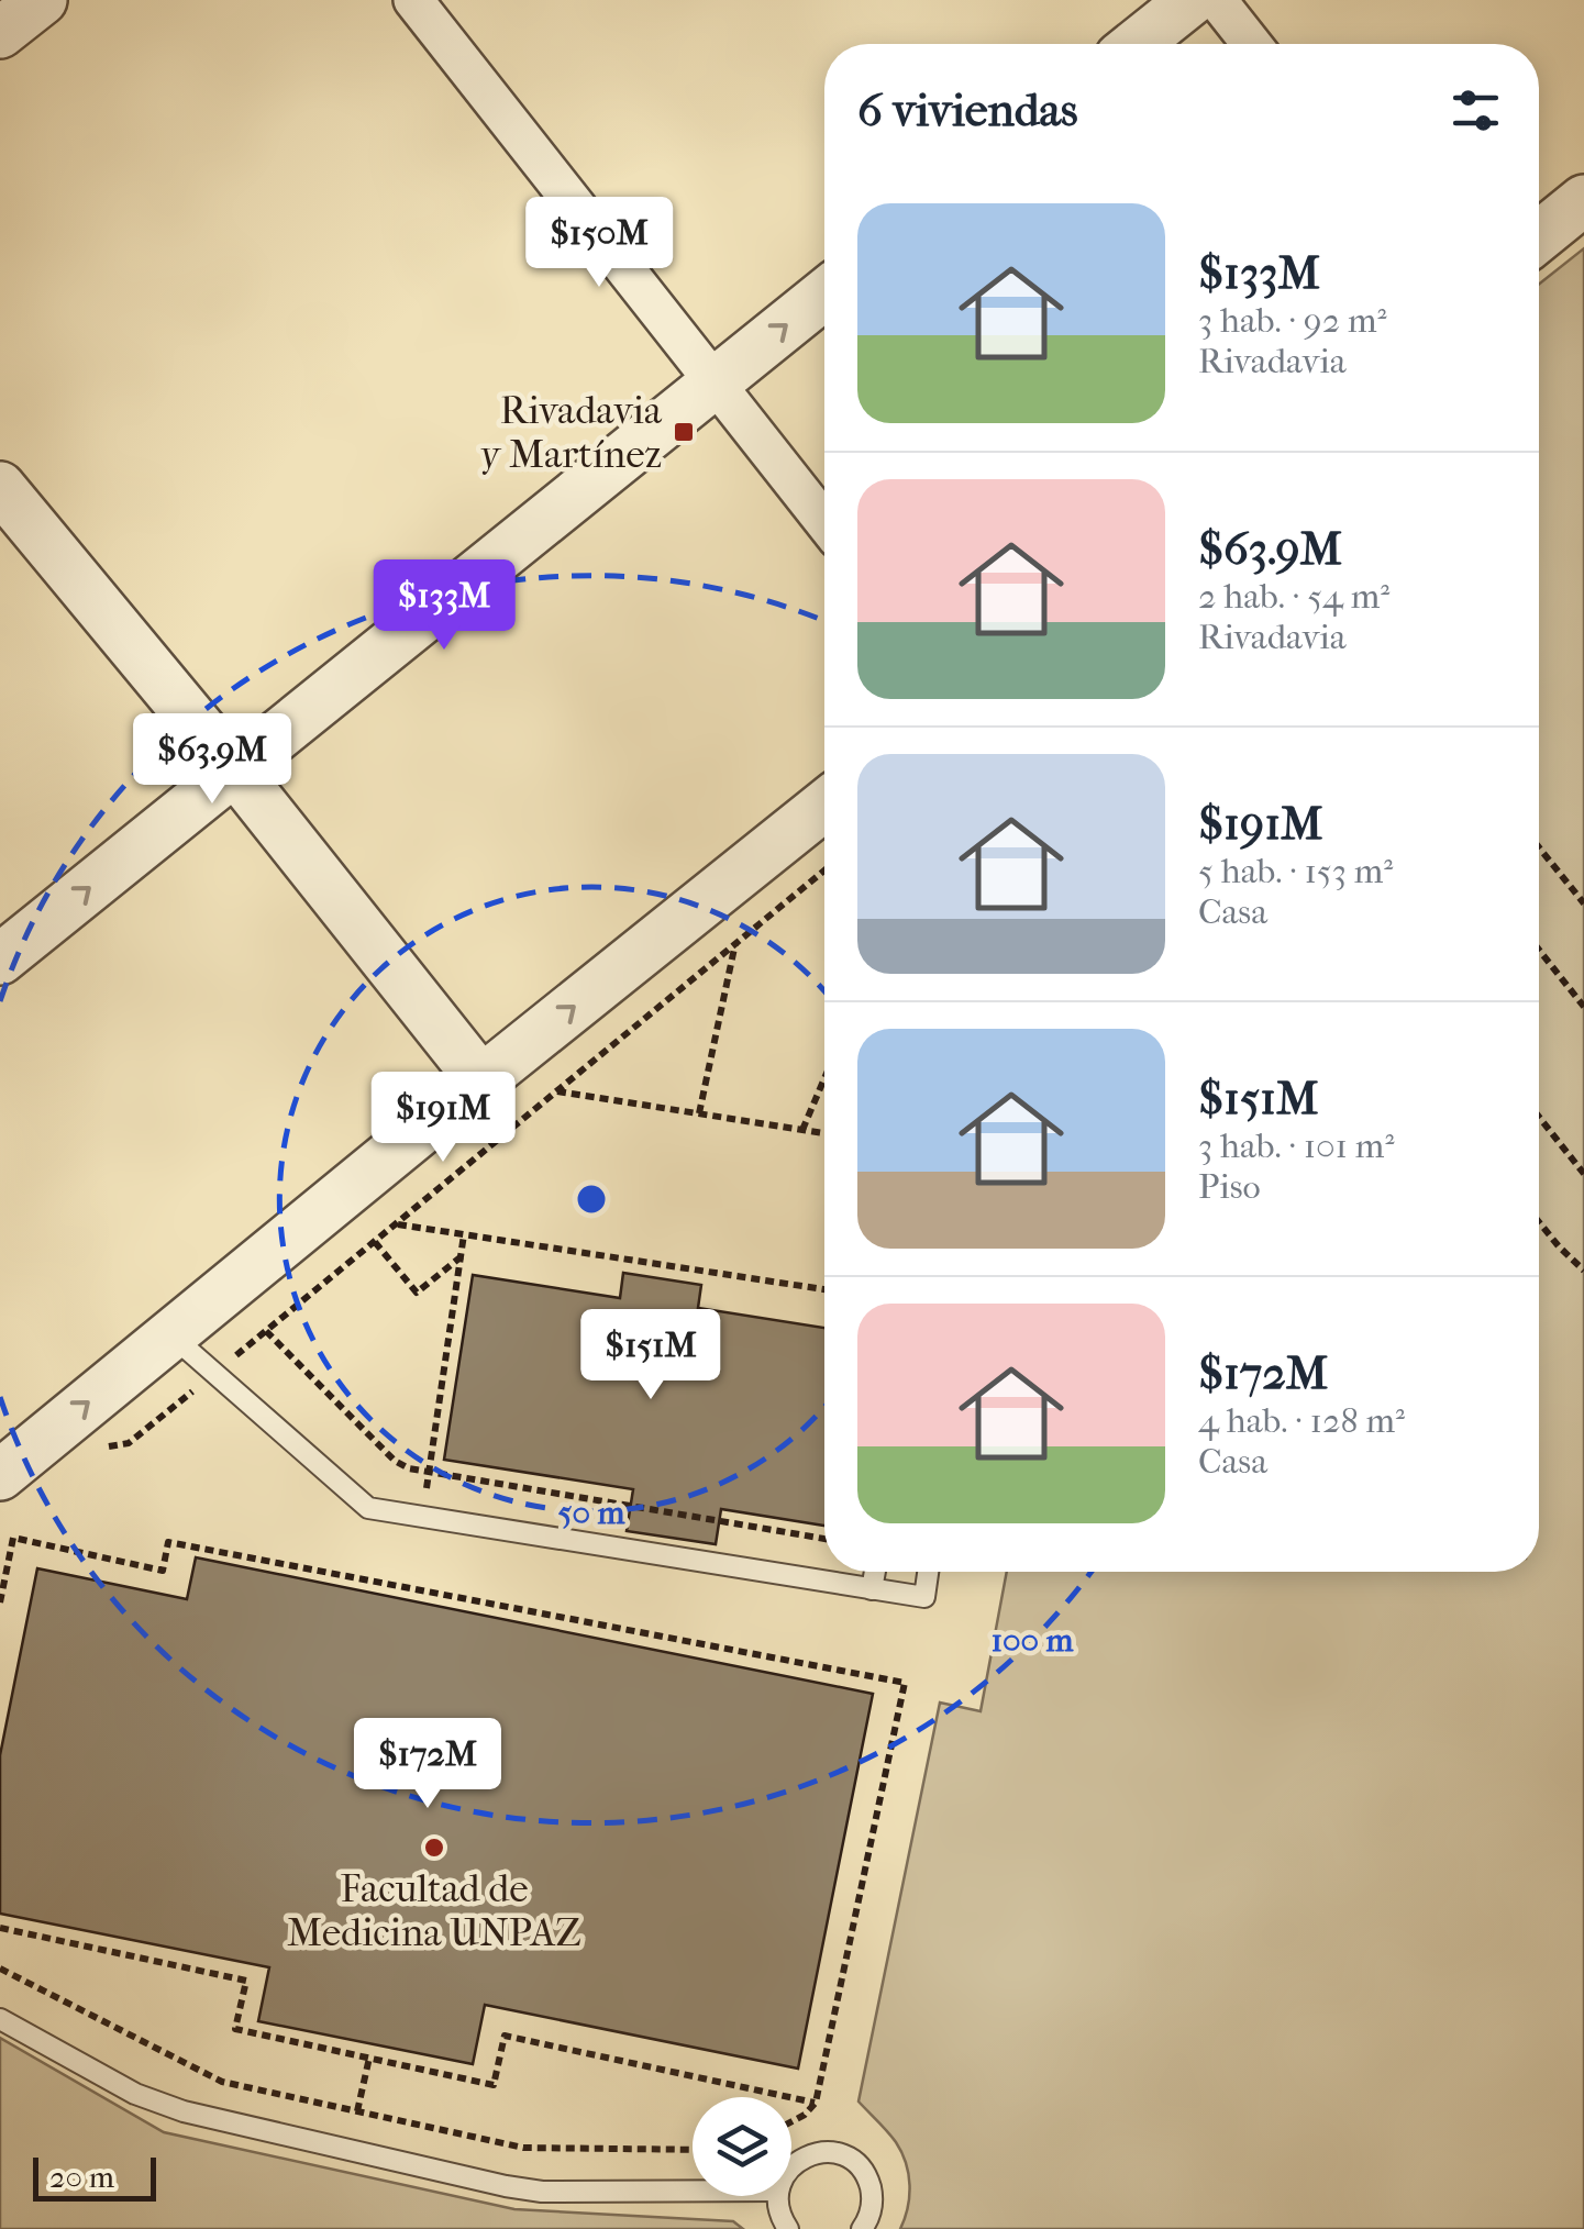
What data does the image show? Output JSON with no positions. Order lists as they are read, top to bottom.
{
  "places": {
    "transit": ["Rivadavia y Martínez"],
    "other": ["Facultad de Medicina UNPAZ"]
  },
  "scale_bar": "20 m",
  "page": {
    "heading": "6 viviendas",
    "list": [
      {
        "name": "$133M",
        "note": "3 hab. · 92 m² · Rivadavia"
      },
      {
        "name": "$63.9M",
        "note": "2 hab. · 54 m² · Rivadavia"
      },
      {
        "name": "$191M",
        "note": "5 hab. · 153 m² · Casa"
      },
      {
        "name": "$151M",
        "note": "3 hab. · 101 m² · Piso"
      },
      {
        "name": "$172M",
        "note": "4 hab. · 128 m² · Casa"
      }
    ],
    "price": [
      "$150M",
      "$133M",
      "$63.9M",
      "$191M",
      "$151M",
      "$172M"
    ],
    "scale": "20 m"
  },
  "rings": ["50 m", "100 m"]
}
